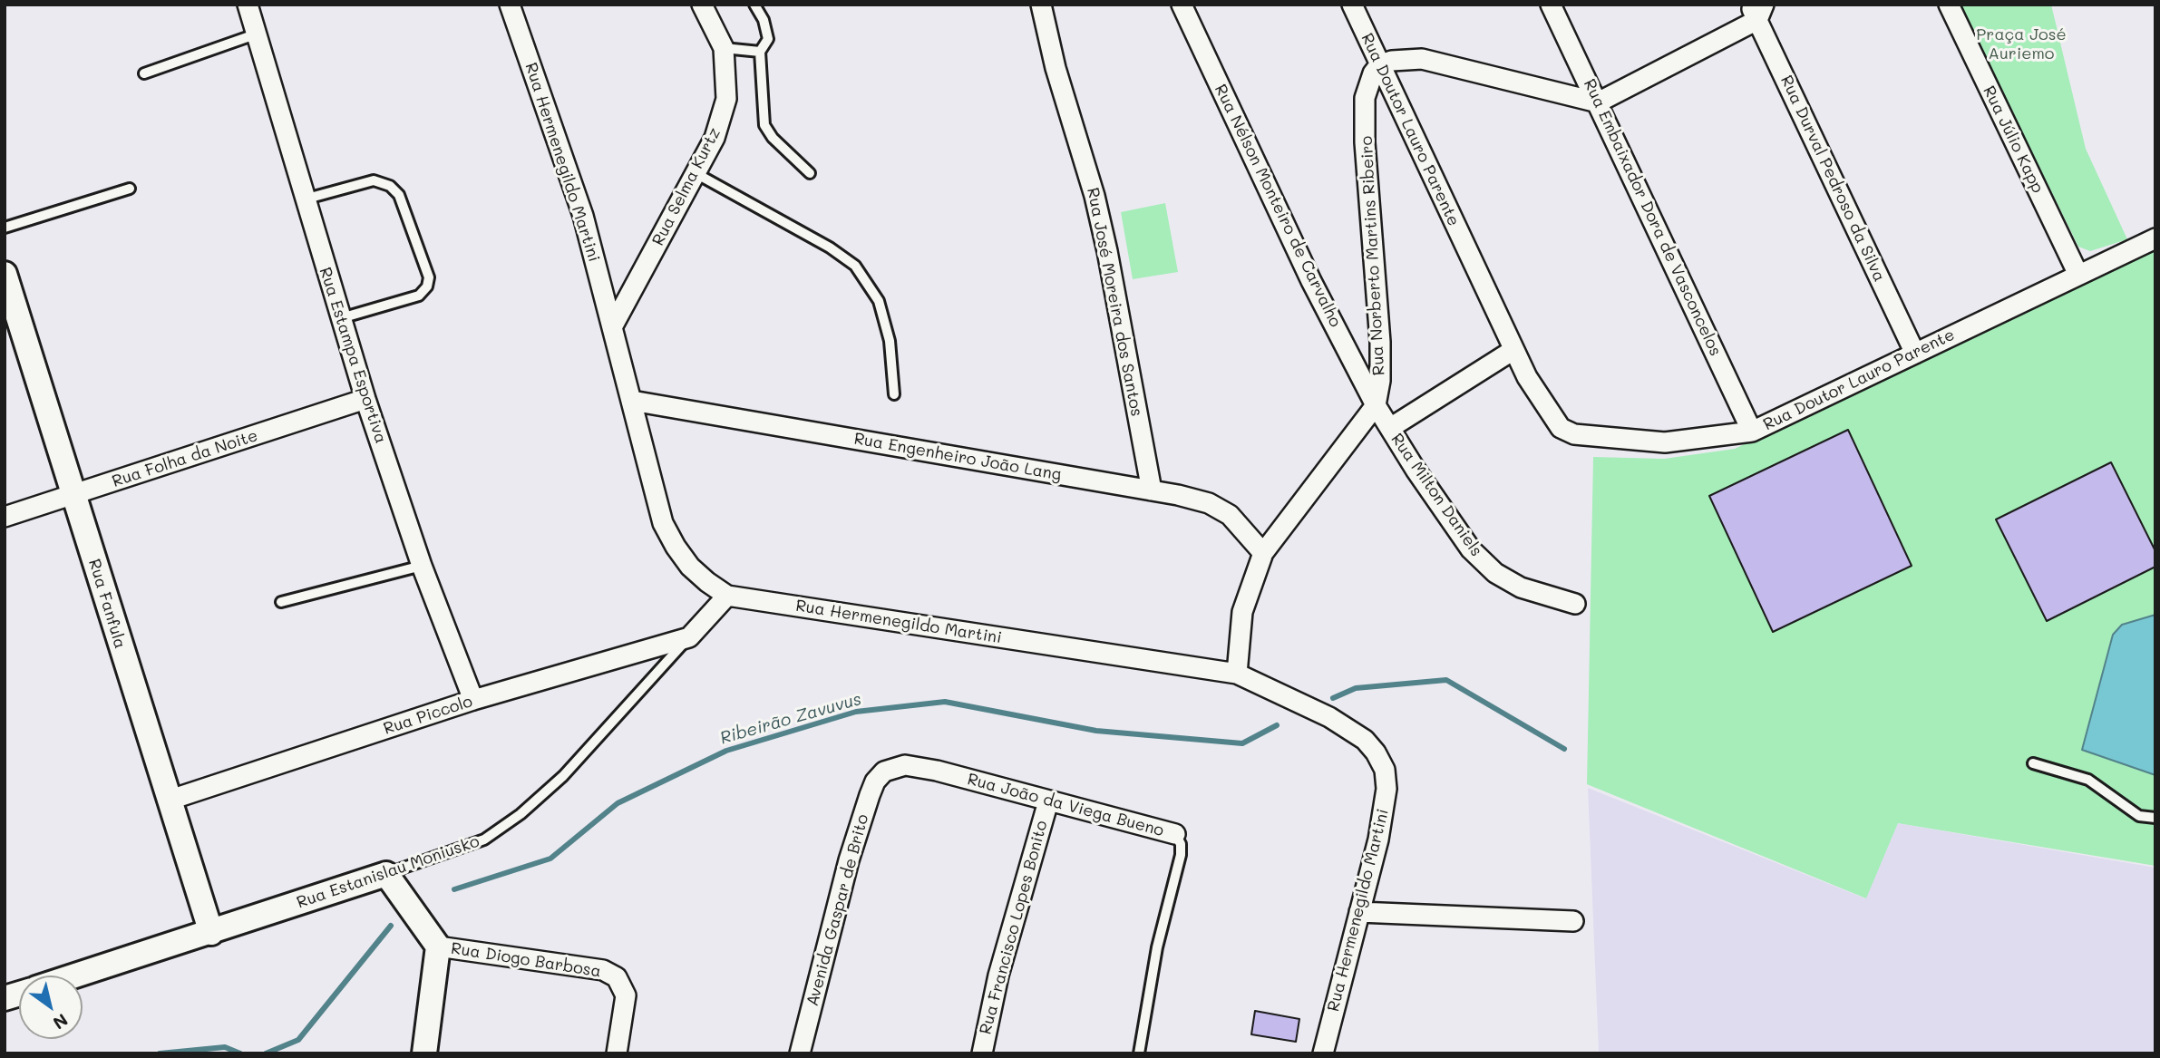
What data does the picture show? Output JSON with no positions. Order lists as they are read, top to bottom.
{
  "streets": {
    "street": [
      "Rua Doutor Lauro Parente",
      "Rua Júlio Kapp",
      "Rua Hermenegildo Martini",
      "Rua Durval Pedroso da Silva",
      "Rua Selma Kurtz",
      "Rua Nélson Monteiro de Carvalho",
      "Rua Embaixador Dora de Vasconcelos",
      "Rua Norberto Martins Ribeiro",
      "Rua José Moreira dos Santos",
      "Rua Estampa Esportiva",
      "Rua Engenheiro João Lang",
      "Rua Folha da Noite",
      "Rua Milton Daniels",
      "Rua Fanfula",
      "Rua Piccolo",
      "Rua João da Viega Bueno",
      "Rua Estanislau Moniusko",
      "Avenida Gaspar de Brito",
      "Rua Francisco Lopes Bonito",
      "Rua Diogo Barbosa"
    ]
  },
  "crossings": [
    ["Rua Doutor Lauro Parente", "Rua Júlio Kapp"],
    ["Rua Doutor Lauro Parente", "Rua Durval Pedroso da Silva"],
    ["Rua Doutor Lauro Parente", "Rua Embaixador Dora de Vasconcelos"],
    ["Rua Doutor Lauro Parente", "Rua Norberto Martins Ribeiro"],
    ["Rua Hermenegildo Martini", "Rua Selma Kurtz"],
    ["Rua Hermenegildo Martini", "Rua Norberto Martins Ribeiro"],
    ["Rua Hermenegildo Martini", "Rua Engenheiro João Lang"],
    ["Rua Hermenegildo Martini", "Rua Estanislau Moniusko"],
    ["Rua Nélson Monteiro de Carvalho", "Rua Norberto Martins Ribeiro"],
    ["Rua Nélson Monteiro de Carvalho", "Rua Milton Daniels"],
    ["Rua Norberto Martins Ribeiro", "Rua Engenheiro João Lang"],
    ["Rua Norberto Martins Ribeiro", "Rua Milton Daniels"],
    ["Rua José Moreira dos Santos", "Rua Engenheiro João Lang"],
    ["Rua Estampa Esportiva", "Rua Folha da Noite"],
    ["Rua Estampa Esportiva", "Rua Piccolo"],
    ["Rua Folha da Noite", "Rua Fanfula"],
    ["Rua Fanfula", "Rua Piccolo"],
    ["Rua Fanfula", "Rua Estanislau Moniusko"],
    ["Rua Piccolo", "Rua Estanislau Moniusko"],
    ["Rua João da Viega Bueno", "Avenida Gaspar de Brito"],
    ["Rua João da Viega Bueno", "Rua Francisco Lopes Bonito"],
    ["Rua Estanislau Moniusko", "Rua Diogo Barbosa"]
  ],
  "water": ["Ribeirão Zavuvus"],
  "parks": ["Praça José Auriemo"],
  "north": "bottom right"
}
